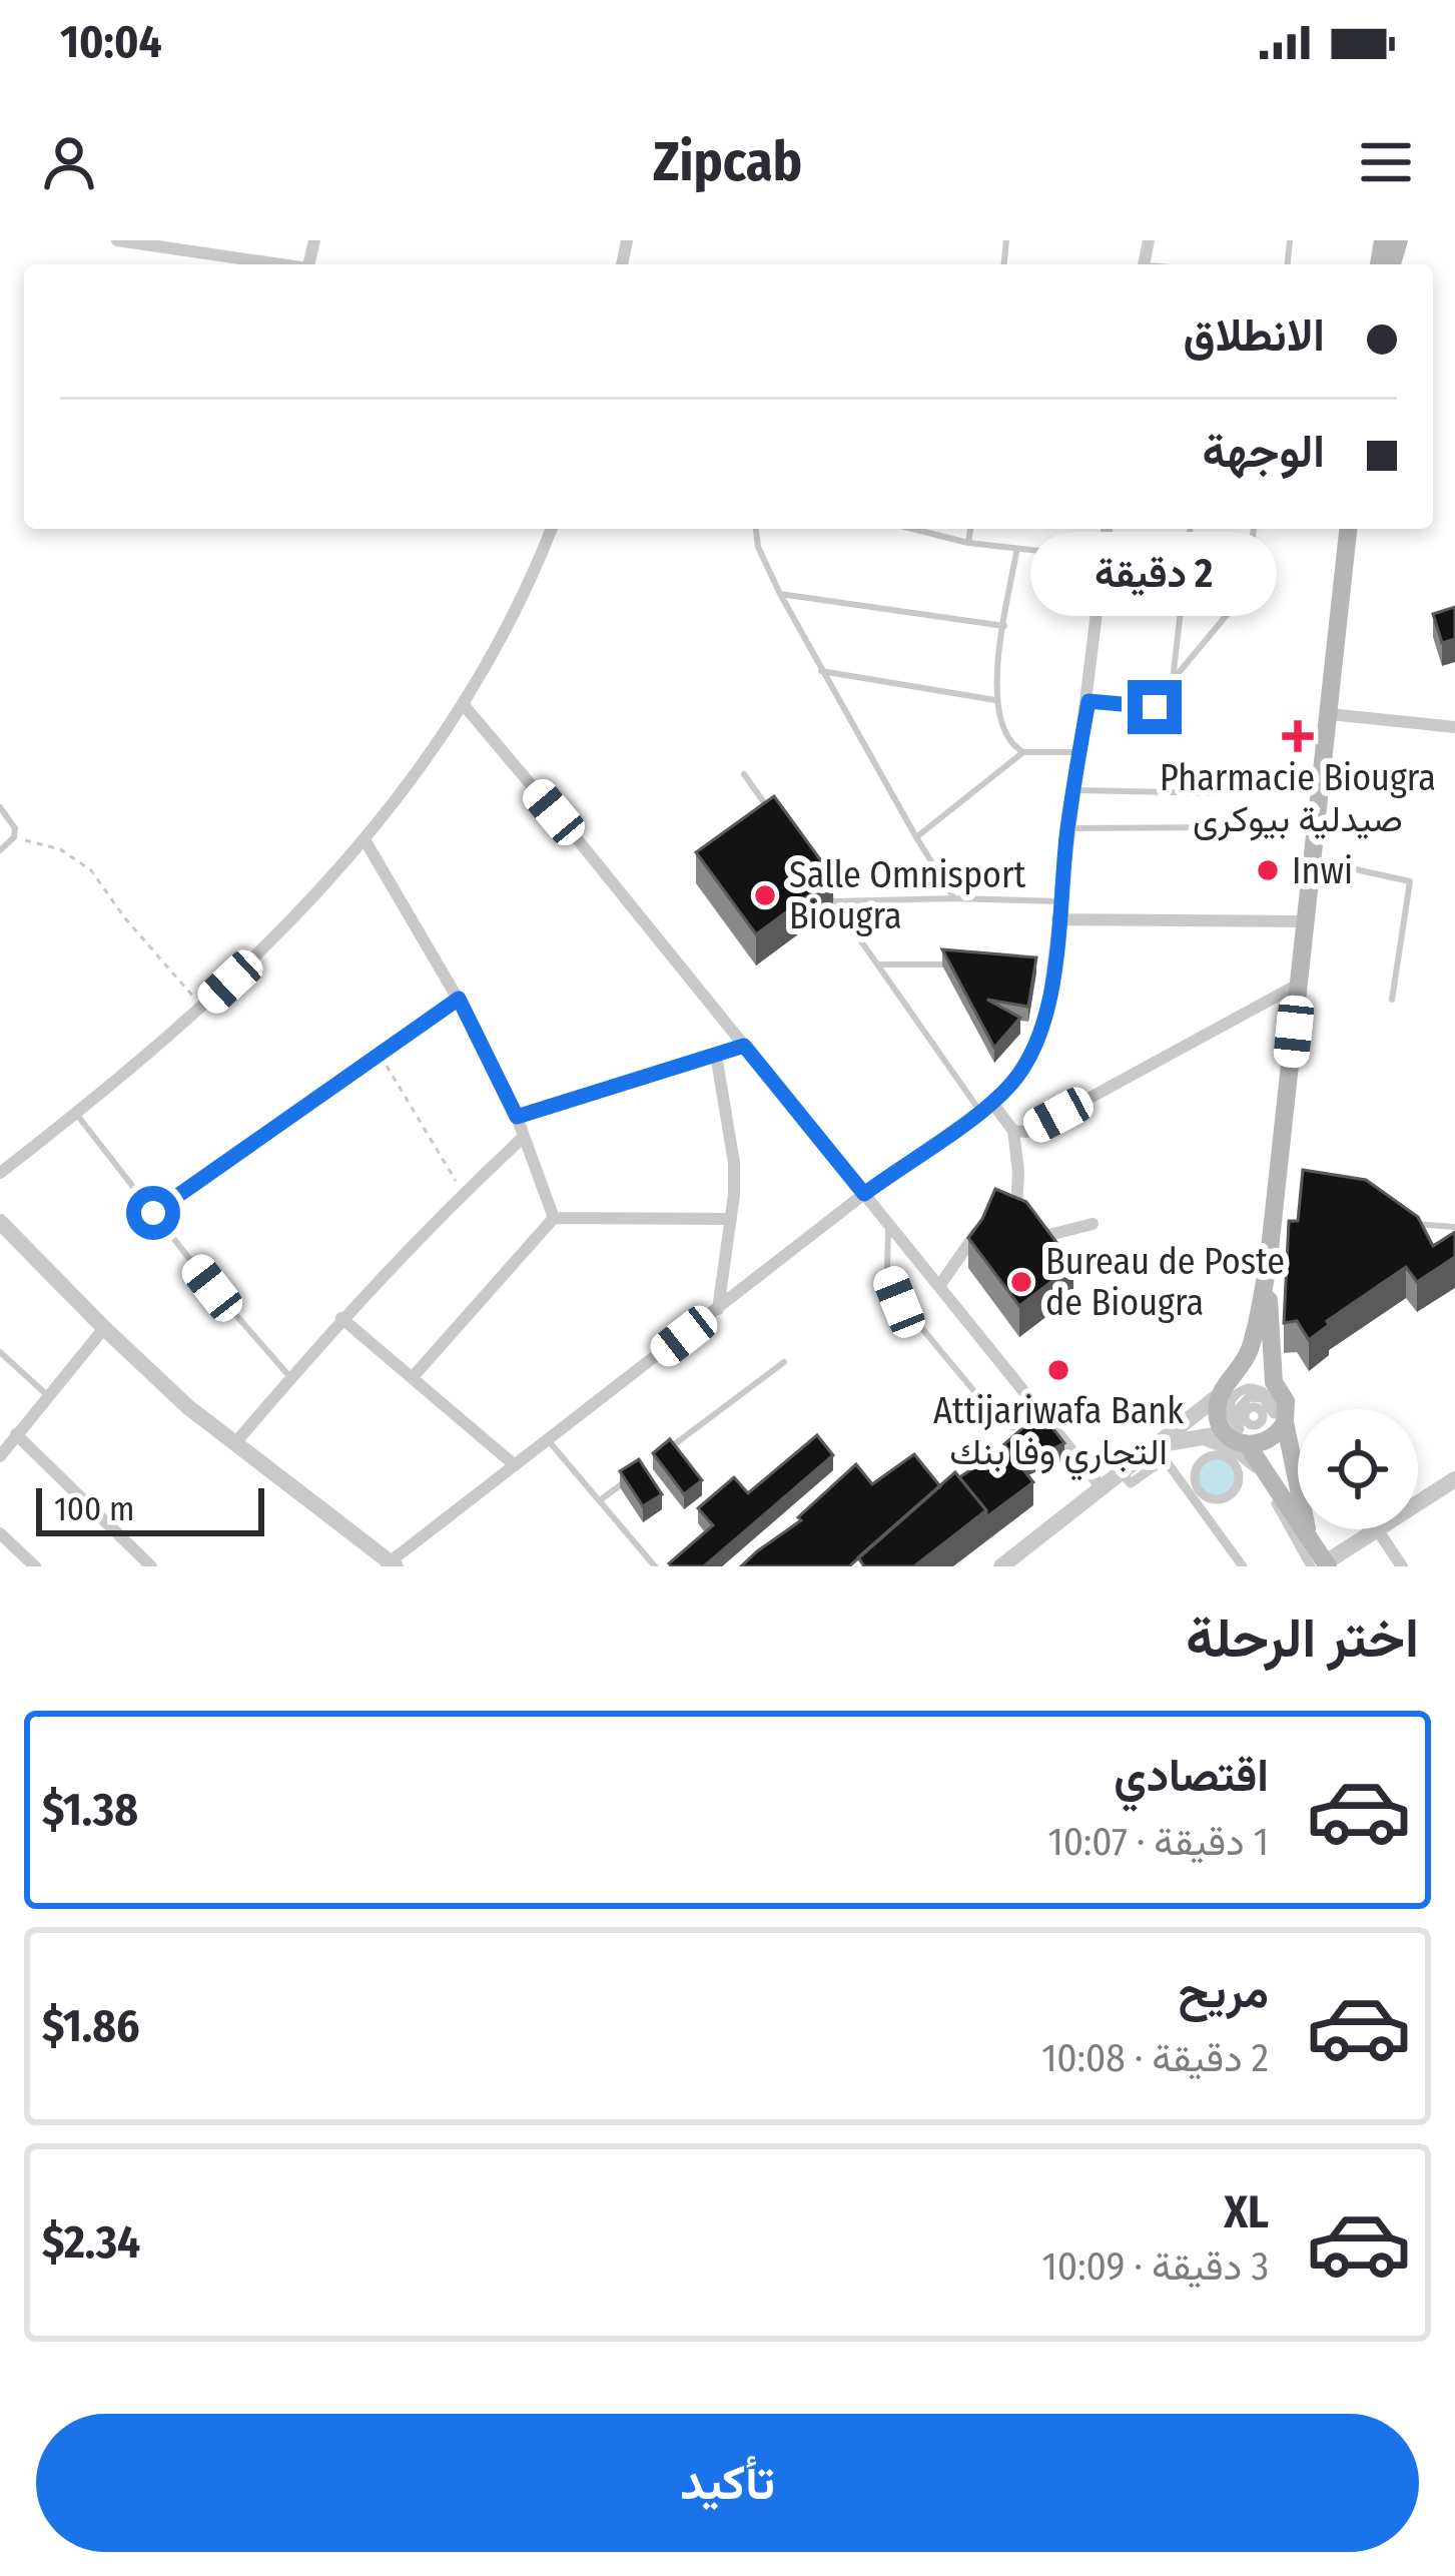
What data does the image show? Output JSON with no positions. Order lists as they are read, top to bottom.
{
  "places": {
    "health": ["Pharmacie Biougra صيدلية بيوكرى"],
    "other": [
      "Inwi",
      "Salle Omnisport Biougra",
      "Bureau de Poste de Biougra",
      "Attijariwafa Bank التجاري وفا بنك"
    ]
  },
  "scale_bar": "100 m",
  "page": {
    "status": "10:04",
    "header": "Zipcab",
    "banner": ["الانطلاق", "الوجهة"],
    "bubble": "2 دقيقة",
    "scale": "100 m",
    "heading": "اختر الرحلة",
    "list": [
      {
        "name": "اقتصادي",
        "note": "1 دقيقة · 10:07",
        "value": "$1.38"
      },
      {
        "name": "مريح",
        "note": "2 دقيقة · 10:08",
        "value": "$1.86"
      },
      {
        "name": "XL",
        "note": "3 دقيقة · 10:09",
        "value": "$2.34"
      }
    ],
    "buttons": "تأكيد"
  }
}
